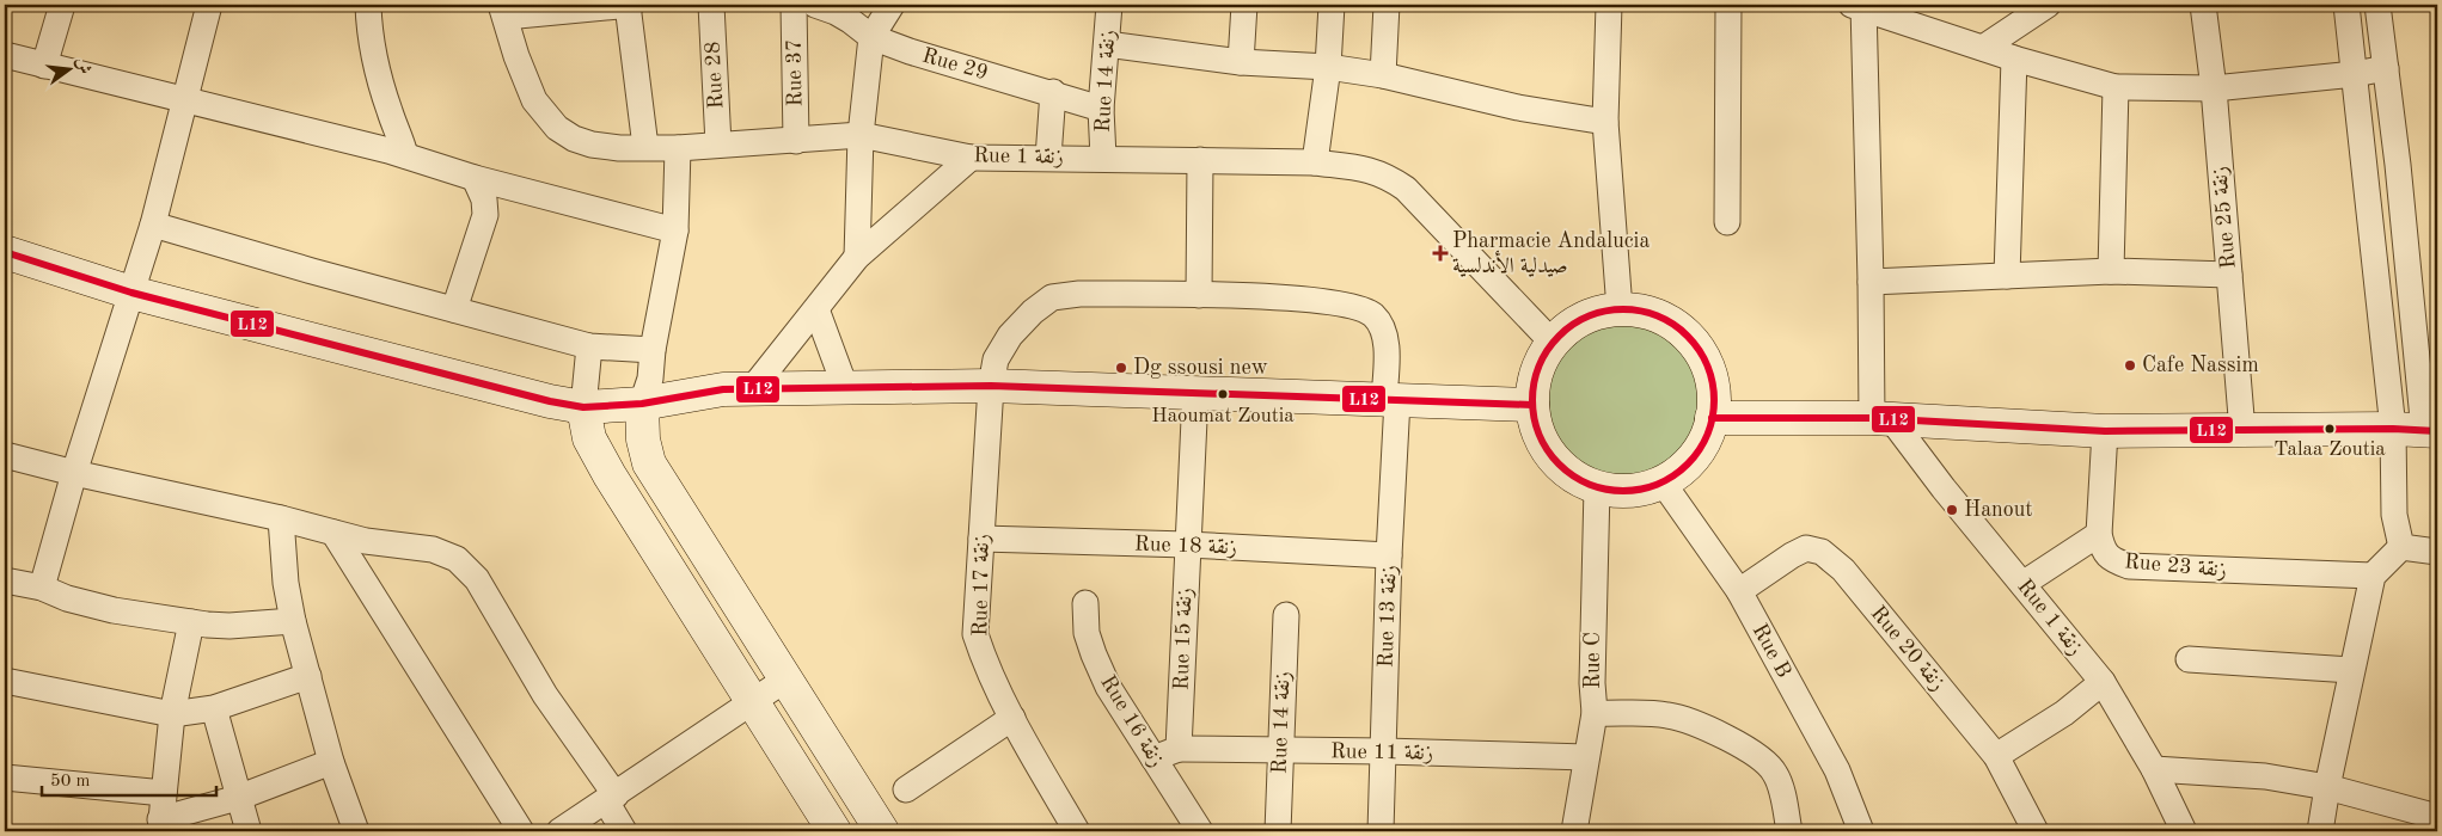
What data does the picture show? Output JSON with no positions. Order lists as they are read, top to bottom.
{
  "streets": {
    "street": [
      "Rue 29",
      "Rue 37",
      "Rue 28",
      "Rue 14 زنقة",
      "Rue 1 زنقة",
      "Rue 25 زنقة",
      "Rue 18 زنقة",
      "Rue 23 زنقة",
      "Rue 17 زنقة",
      "Rue 13 زنقة",
      "Rue 15 زنقة",
      "Rue 20 زنقة",
      "Rue B",
      "Rue C",
      "Rue 16 زنقة",
      "Rue 11 زنقة"
    ]
  },
  "crossings": [
    ["Rue 29", "Rue 14 زنقة"],
    ["Rue 37", "Rue 1 زنقة"],
    ["Rue 28", "Rue 1 زنقة"],
    ["Rue 14 زنقة", "Rue 1 زنقة"],
    ["Rue 14 زنقة", "Rue 11 زنقة"],
    ["Rue 1 زنقة", "Rue B"],
    ["Rue 1 زنقة", "Rue C"],
    ["Rue 18 زنقة", "Rue 17 زنقة"],
    ["Rue 18 زنقة", "Rue 13 زنقة"],
    ["Rue 18 زنقة", "Rue 15 زنقة"],
    ["Rue 17 زنقة", "Rue 13 زنقة"],
    ["Rue 13 زنقة", "Rue 11 زنقة"],
    ["Rue 15 زنقة", "Rue 11 زنقة"],
    ["Rue 20 زنقة", "Rue B"],
    ["Rue B", "Rue C"],
    ["Rue C", "Rue 11 زنقة"]
  ],
  "places": {
    "health": ["Pharmacie Andalucia صيدلية الأندلسية"],
    "other": [
      "Cafe Nassim",
      "Dg ssousi new",
      "Haoumat Zoutia",
      "Talaa Zoutia",
      "Hanout"
    ]
  },
  "lines": ["transit line L12"],
  "scale_bar": "50 m",
  "north": "right"
}
